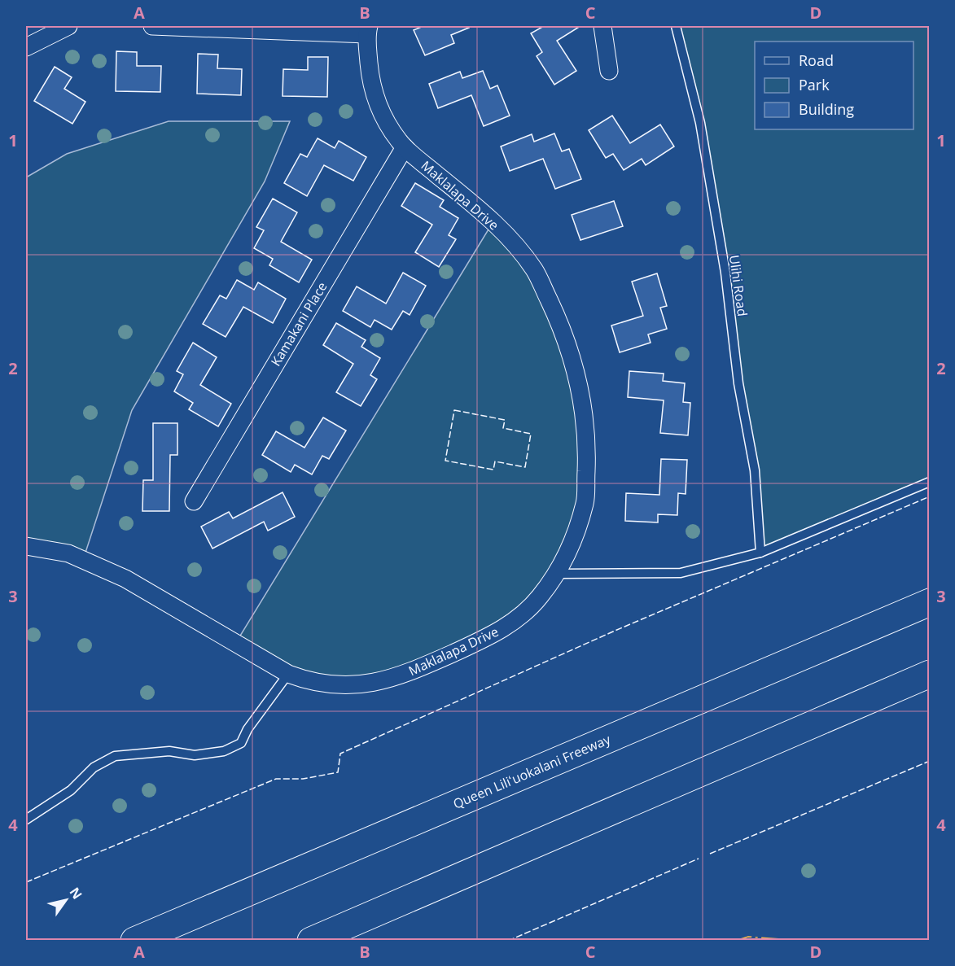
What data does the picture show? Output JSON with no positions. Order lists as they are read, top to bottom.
{
  "streets": {
    "highway": ["Queen Liliʻuokalani Freeway"],
    "street": ["Maklalapa Drive", "Kamakani Place"],
    "lane": ["Ulihi Road"]
  },
  "crossings": [
    ["Maklalapa Drive", "Kamakani Place"]
  ],
  "legend": ["Road", "Park", "Building"],
  "north": "top right",
  "grid": {
    "columns": [
      "A",
      "B",
      "C",
      "D"
    ],
    "rows": [
      "1",
      "2",
      "3",
      "4"
    ]
  }
}
